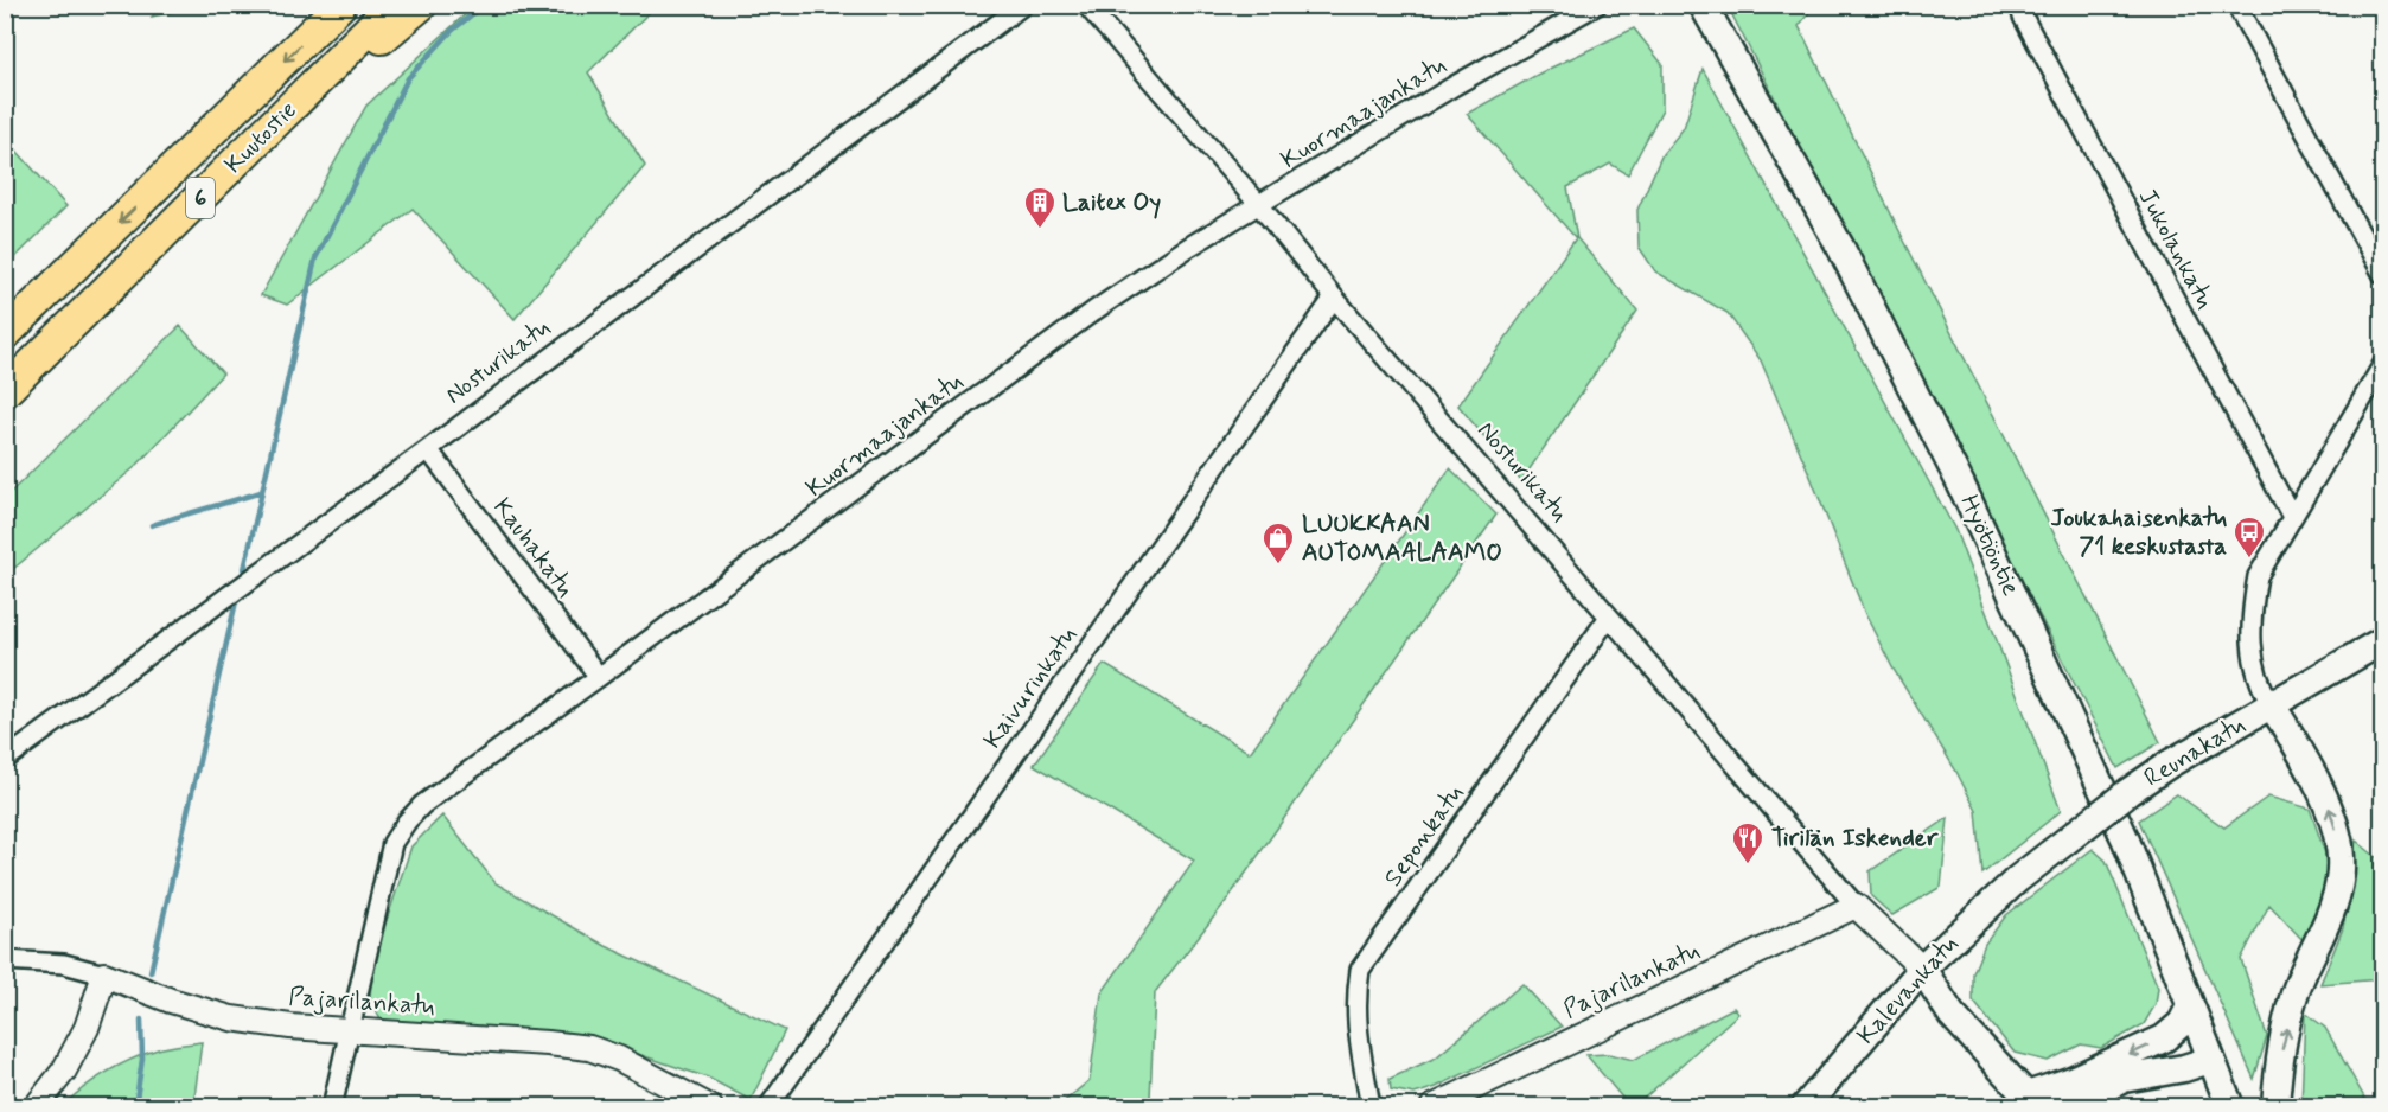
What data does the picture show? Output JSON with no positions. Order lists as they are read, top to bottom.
{
  "streets": {
    "highway": ["Kuutostie", "6"],
    "main road": ["Hyötiöntie", "Reunakatu", "Kalevankatu"],
    "street": [
      "Kuormaajankatu",
      "Jukolankatu",
      "Nosturikatu",
      "Kauhakatu",
      "Kaivurinkatu",
      "Seponkatu",
      "Pajarilankatu"
    ]
  },
  "crossings": [
    ["Kuormaajankatu", "Nosturikatu"],
    ["Kuormaajankatu", "Kauhakatu"],
    ["Kuormaajankatu", "Pajarilankatu"],
    ["Nosturikatu", "Kauhakatu"],
    ["Nosturikatu", "Kaivurinkatu"],
    ["Nosturikatu", "Seponkatu"],
    ["Nosturikatu", "Pajarilankatu"],
    ["Nosturikatu", "Kalevankatu"],
    ["Reunakatu", "Kalevankatu"]
  ],
  "places": {
    "building": ["Laitex Oy"],
    "bus stop": ["Joukahaisenkatu 71 keskustasta"],
    "shop": ["LUUKKAAN AUTOMAALAAMO"],
    "restaurant": ["Tirilän Iskender"]
  }
}
